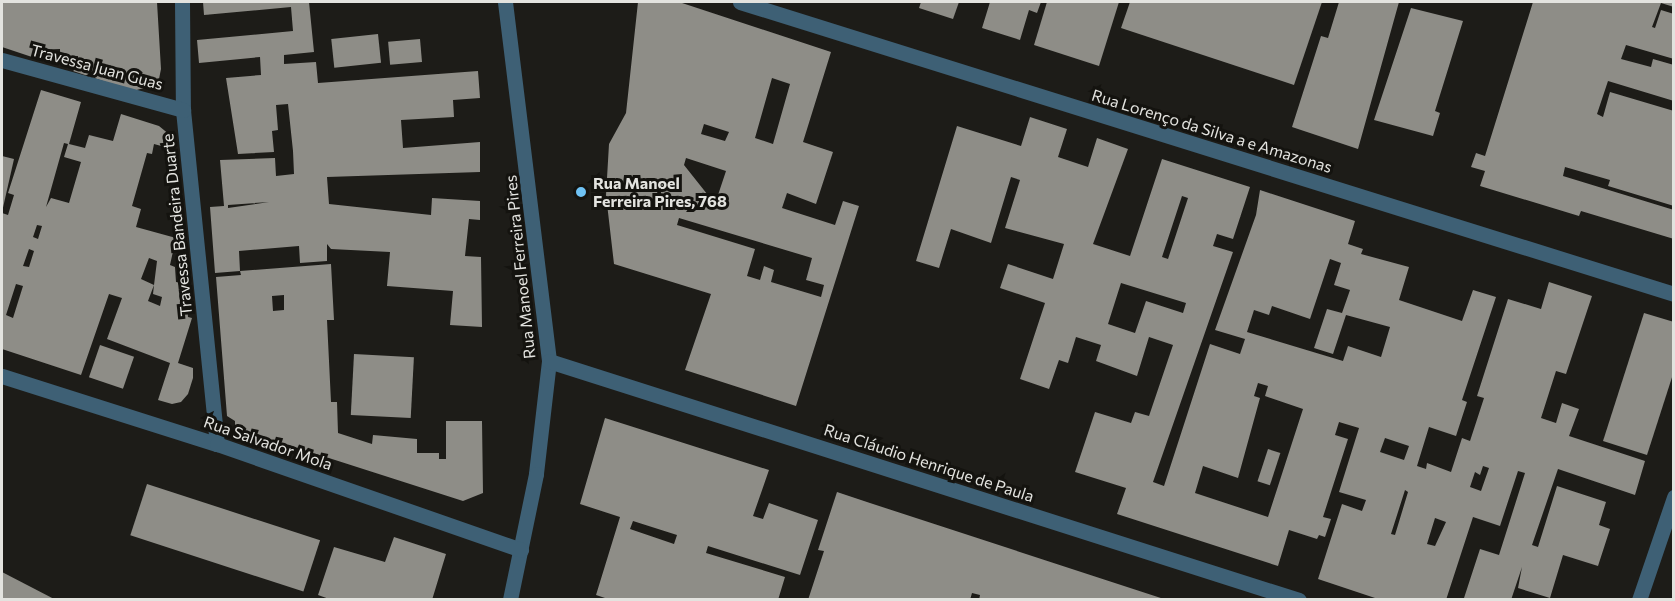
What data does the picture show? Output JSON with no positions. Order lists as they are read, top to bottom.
{
  "streets": {
    "street": [
      "Travessa Juan Guas",
      "Rua Lorenço da Silva a e Amazonas",
      "Travessa Bandeira Duarte",
      "Rua Manoel Ferreira Pires",
      "Rua Salvador Mola",
      "Rua Cláudio Henrique de Paula"
    ]
  },
  "crossings": [
    ["Travessa Juan Guas", "Travessa Bandeira Duarte"],
    ["Travessa Bandeira Duarte", "Rua Salvador Mola"],
    ["Rua Manoel Ferreira Pires", "Rua Salvador Mola"],
    ["Rua Manoel Ferreira Pires", "Rua Cláudio Henrique de Paula"]
  ],
  "places": ["Rua Manoel Ferreira Pires, 768"]
}
